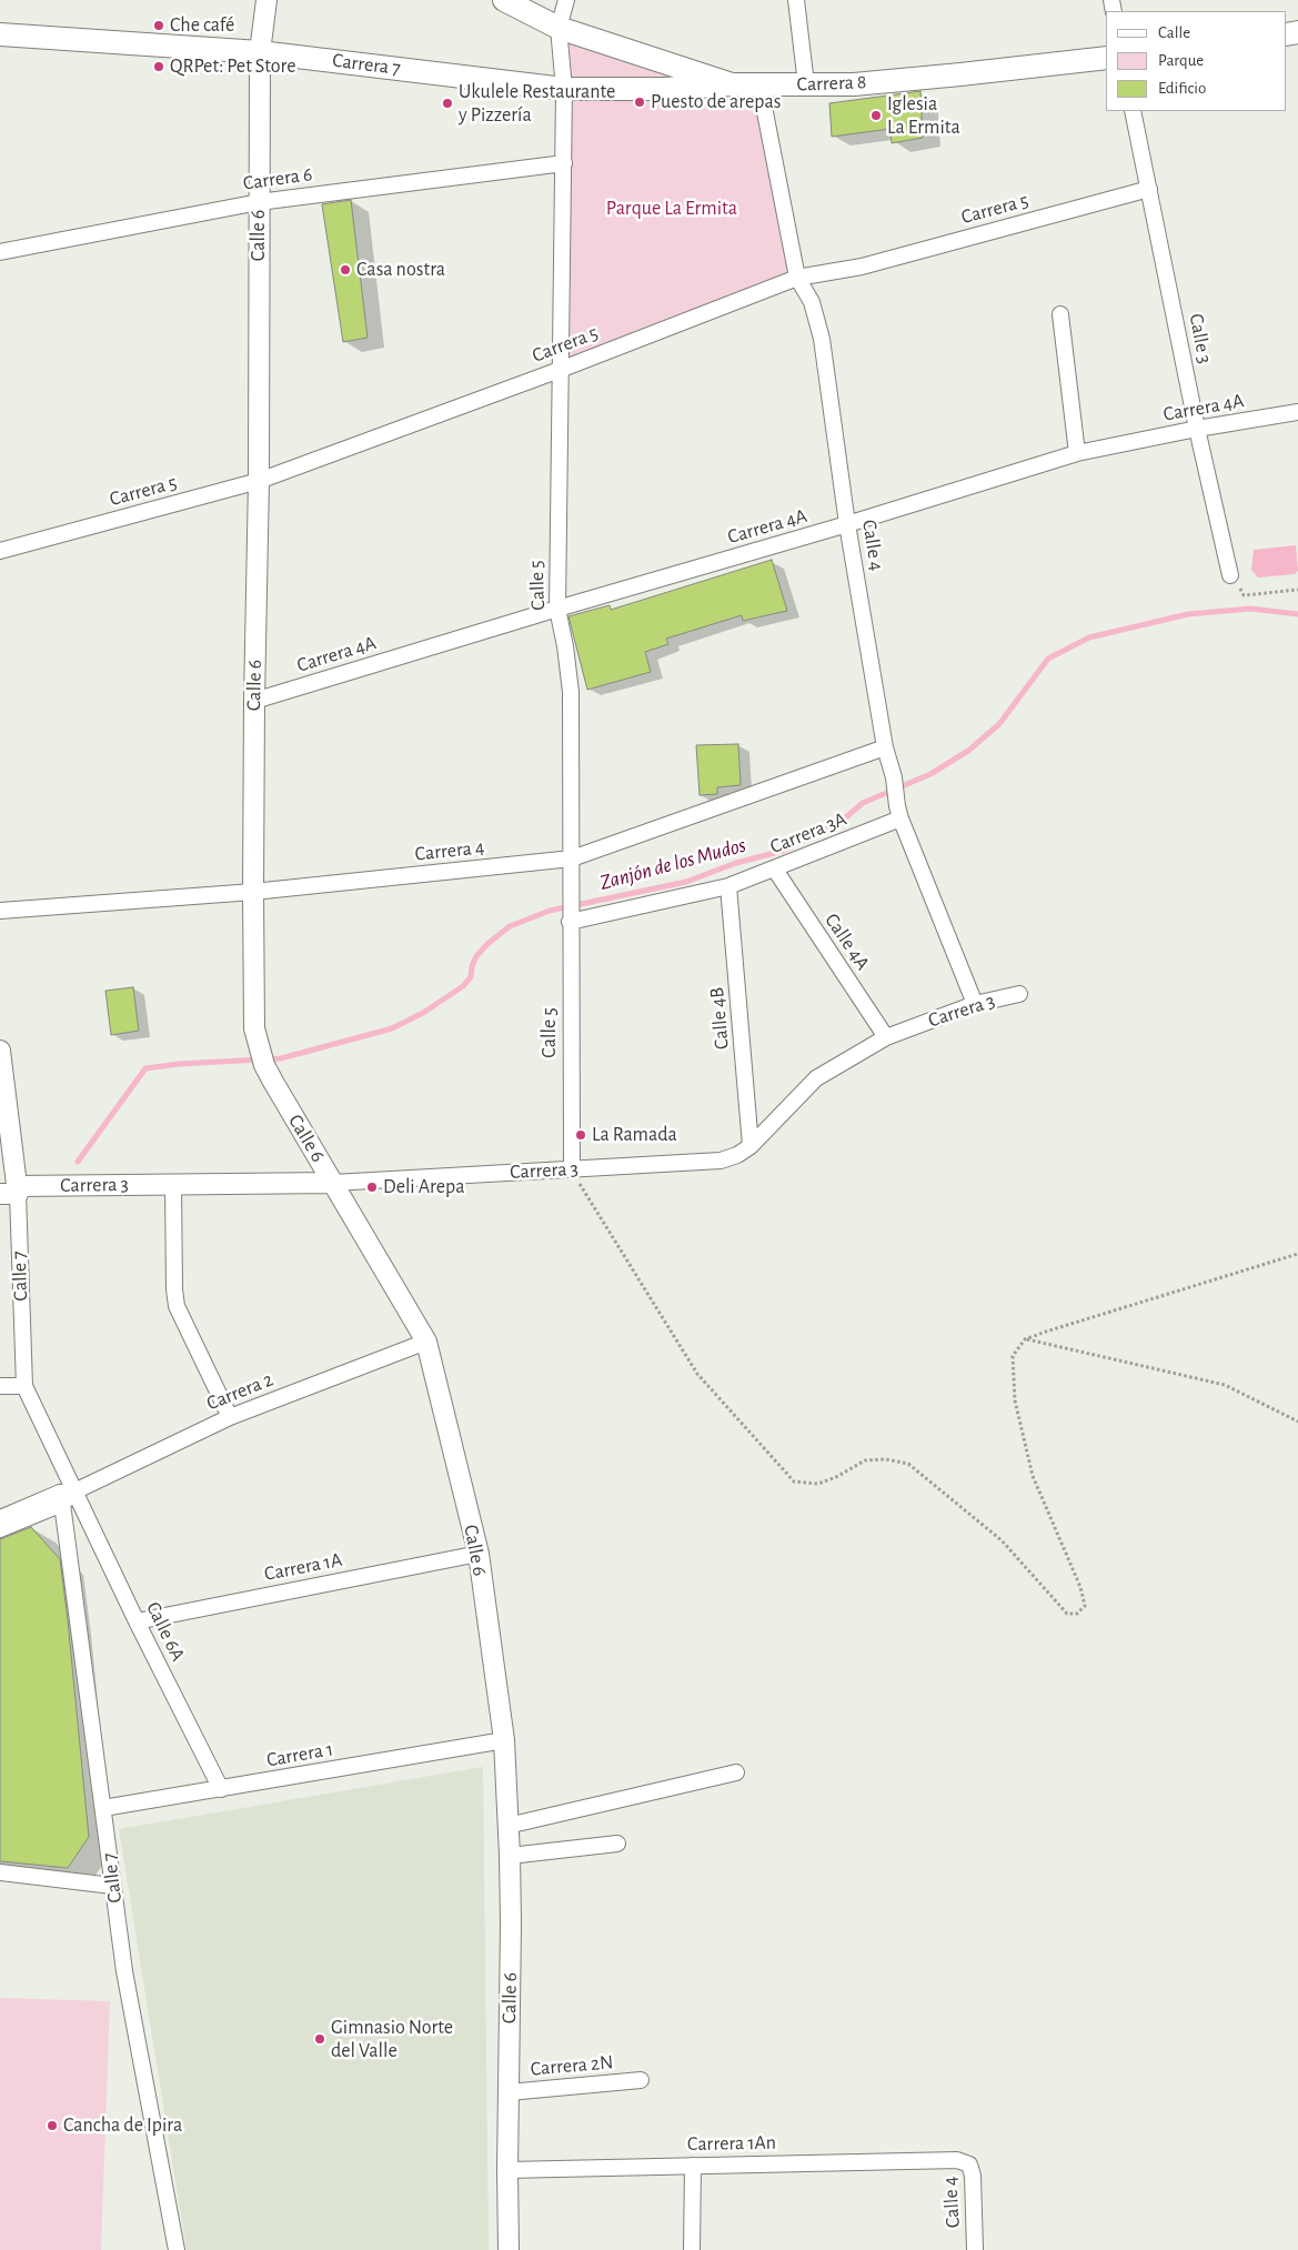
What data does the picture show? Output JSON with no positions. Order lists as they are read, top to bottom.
{
  "streets": {
    "main road": ["Carrera 7", "Carrera 8"],
    "street": [
      "Carrera 6",
      "Carrera 5",
      "Calle 6",
      "Calle 3",
      "Carrera 4A",
      "Calle 4",
      "Calle 5",
      "Carrera 3A",
      "Carrera 4",
      "Calle 4A",
      "Carrera 3",
      "Calle 4B",
      "Calle 7",
      "Carrera 2",
      "Carrera 1A",
      "Calle 6A",
      "Carrera 1",
      "Carrera 2N",
      "Carrera 1An"
    ]
  },
  "crossings": [
    ["Carrera 7", "Carrera 8"],
    ["Carrera 7", "Calle 6"],
    ["Carrera 7", "Calle 5"],
    ["Carrera 8", "Calle 4"],
    ["Carrera 8", "Calle 5"],
    ["Carrera 6", "Calle 6"],
    ["Carrera 6", "Calle 5"],
    ["Carrera 5", "Calle 6"],
    ["Carrera 5", "Calle 3"],
    ["Carrera 5", "Calle 4"],
    ["Carrera 5", "Calle 5"],
    ["Calle 6", "Carrera 4A"],
    ["Calle 6", "Carrera 4"],
    ["Calle 6", "Carrera 3"],
    ["Calle 6", "Carrera 2"],
    ["Calle 6", "Carrera 1A"],
    ["Calle 6", "Carrera 1"],
    ["Calle 6", "Carrera 2N"],
    ["Calle 6", "Carrera 1An"],
    ["Calle 3", "Carrera 4A"],
    ["Carrera 4A", "Calle 4"],
    ["Carrera 4A", "Calle 5"],
    ["Calle 4", "Carrera 3A"],
    ["Calle 4", "Carrera 4"],
    ["Calle 4", "Carrera 3"],
    ["Calle 4", "Carrera 1An"],
    ["Calle 5", "Carrera 3A"],
    ["Calle 5", "Carrera 4"],
    ["Calle 5", "Carrera 3"],
    ["Carrera 3A", "Calle 4A"],
    ["Carrera 3A", "Calle 4B"],
    ["Calle 4A", "Carrera 3"],
    ["Carrera 3", "Calle 4B"],
    ["Carrera 3", "Calle 7"],
    ["Calle 7", "Carrera 2"],
    ["Calle 7", "Calle 6A"],
    ["Calle 7", "Carrera 1"],
    ["Carrera 2", "Calle 6A"],
    ["Carrera 1A", "Calle 6A"],
    ["Calle 6A", "Carrera 1"]
  ],
  "water": ["Zanjón de los Mudos"],
  "parks": ["Parque La Ermita"],
  "places": [
    "Che café",
    "QRPet: Pet Store",
    "Puesto de arepas",
    "Ukulele Restaurante y Pizzería",
    "Iglesia La Ermita",
    "Casa nostra",
    "La Ramada",
    "Deli Arepa",
    "Gimnasio Norte del Valle",
    "Cancha de Ipira"
  ],
  "legend": ["Calle", "Parque", "Edificio"]
}
